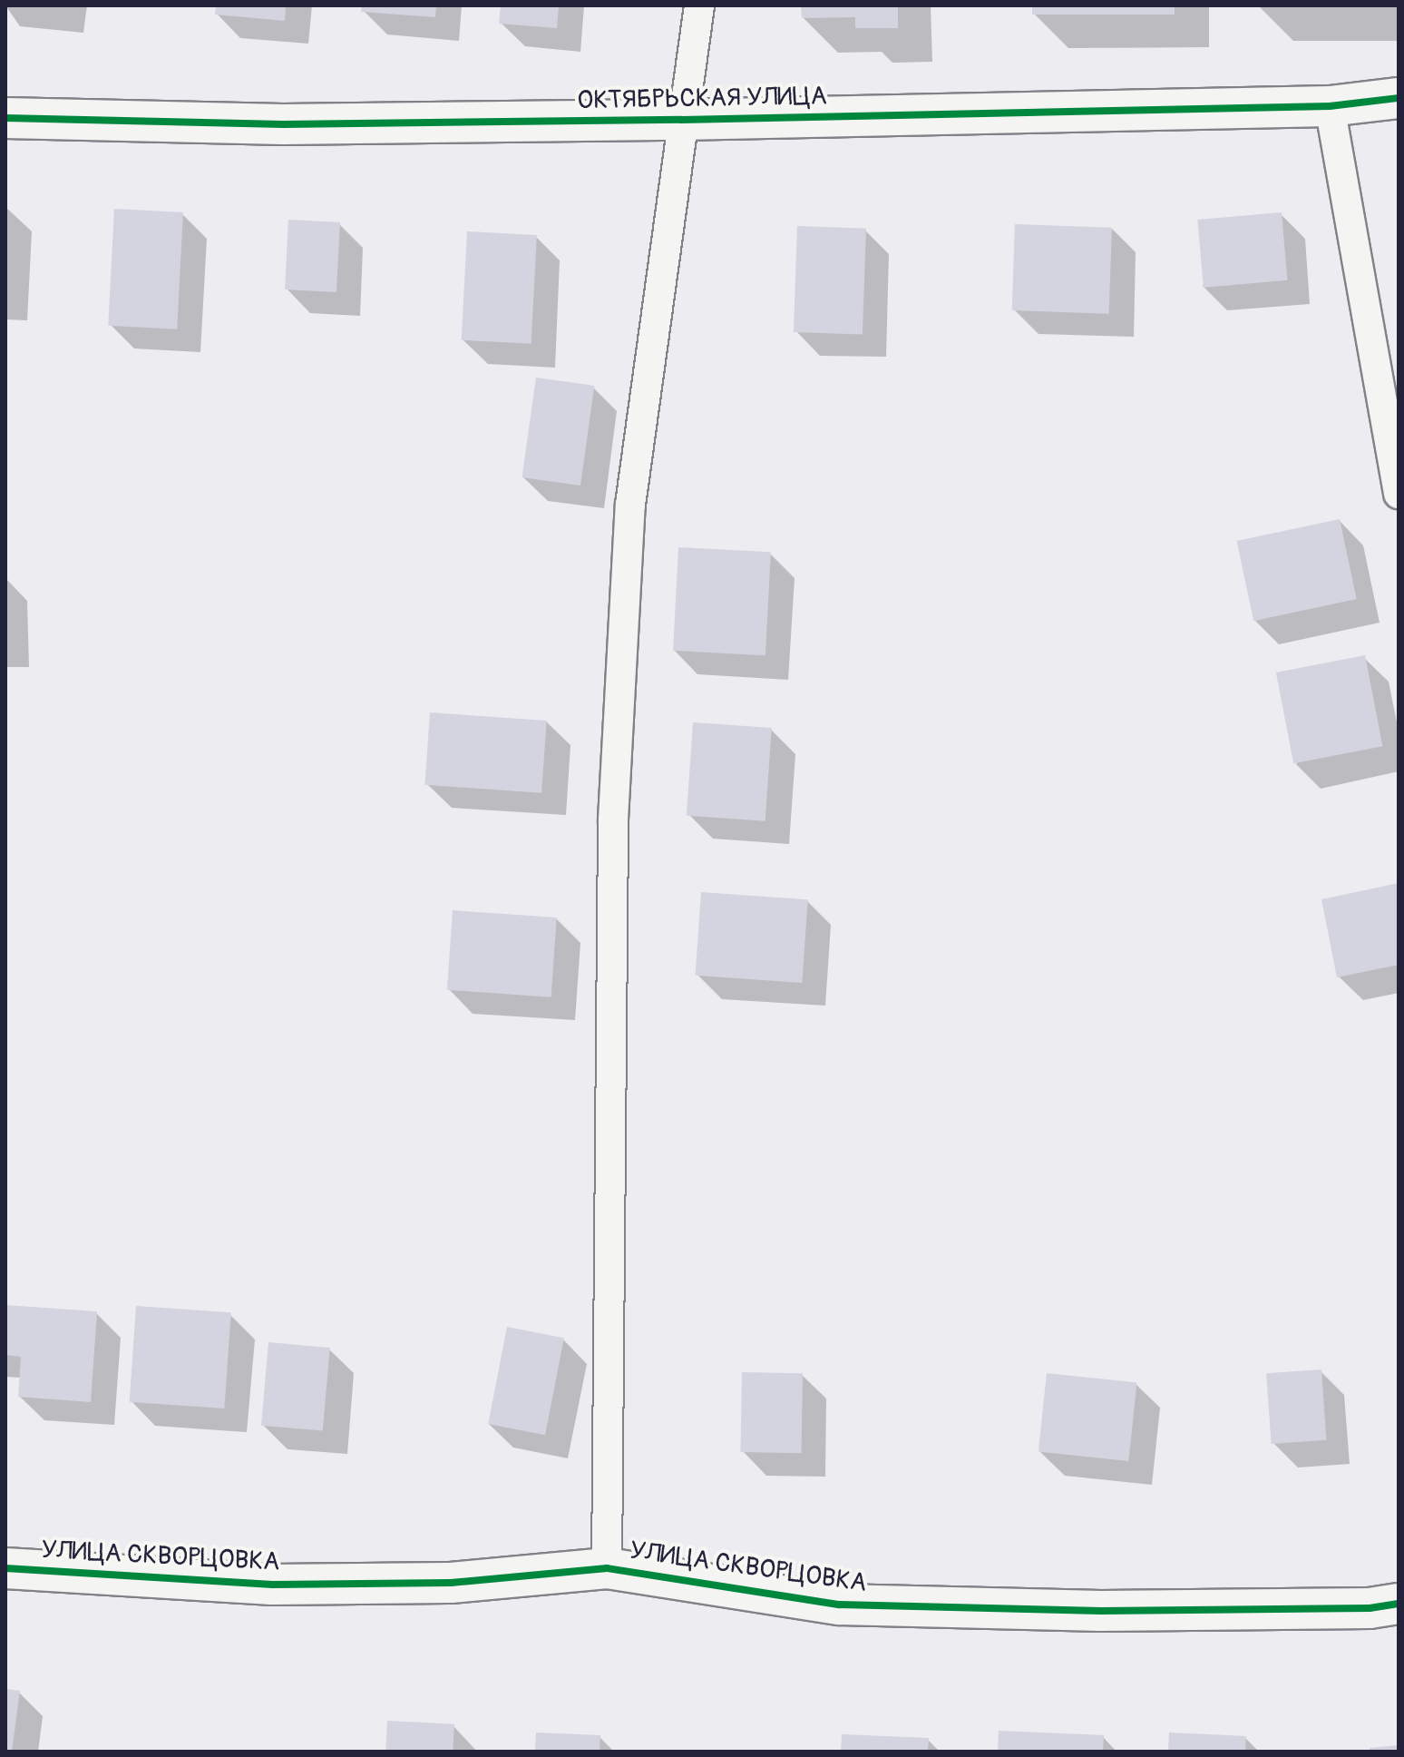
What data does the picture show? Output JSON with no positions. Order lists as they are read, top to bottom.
{
  "streets": {
    "street": ["ОКТЯБРЬСКАЯ УЛИЦА", "УЛИЦА СКВОРЦОВКА"]
  }
}
